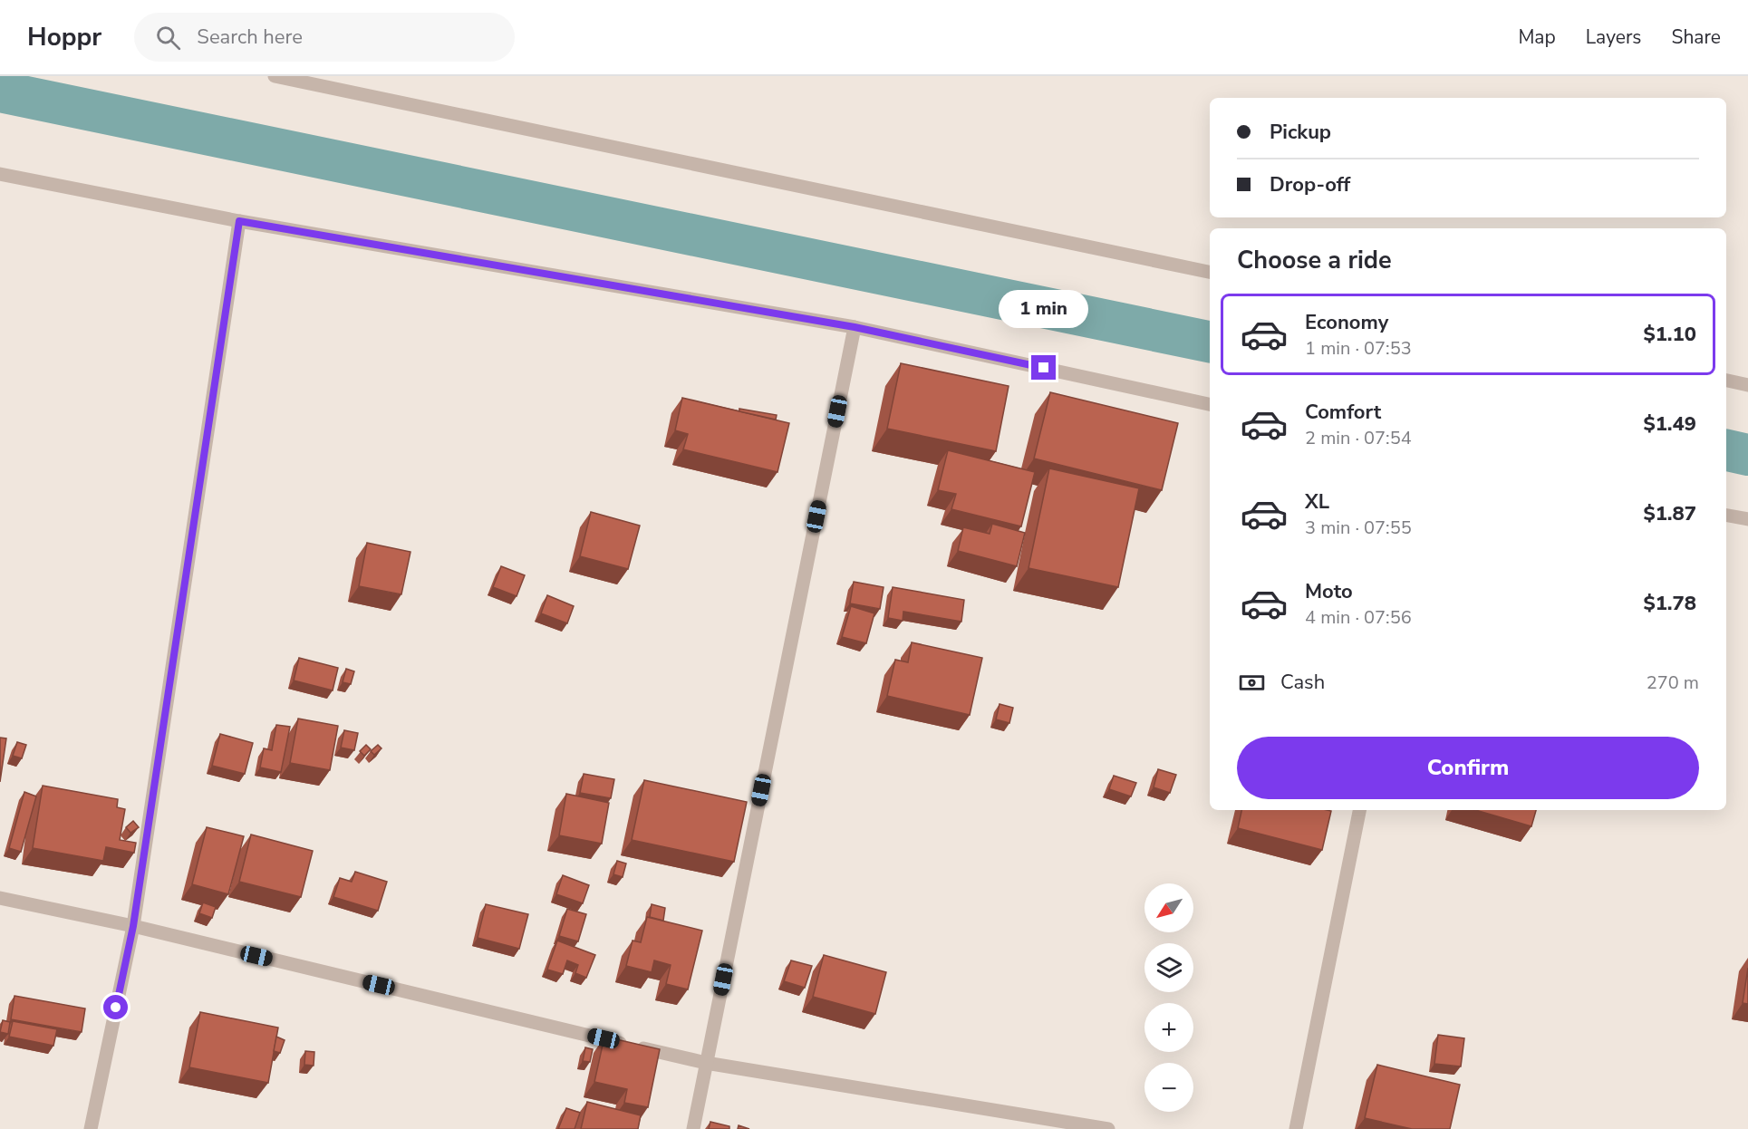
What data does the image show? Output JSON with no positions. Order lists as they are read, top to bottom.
{
  "north": "bottom left",
  "page": {
    "header": "Hoppr",
    "search": "Search here",
    "nav": ["Map", "Layers", "Share"],
    "banner": ["Pickup", "Drop-off"],
    "heading": "Choose a ride",
    "bubble": "1 min",
    "list": [
      {
        "name": "Economy",
        "note": "1 min · 07:53",
        "value": "$1.10"
      },
      {
        "name": "Comfort",
        "note": "2 min · 07:54",
        "value": "$1.49"
      },
      {
        "name": "XL",
        "note": "3 min · 07:55",
        "value": "$1.87"
      },
      {
        "name": "Moto",
        "note": "4 min · 07:56",
        "value": "$1.78"
      }
    ],
    "pay": ["Cash", "270 m"],
    "buttons": "Confirm",
    "map_buttons": ["+", "−"]
  }
}
